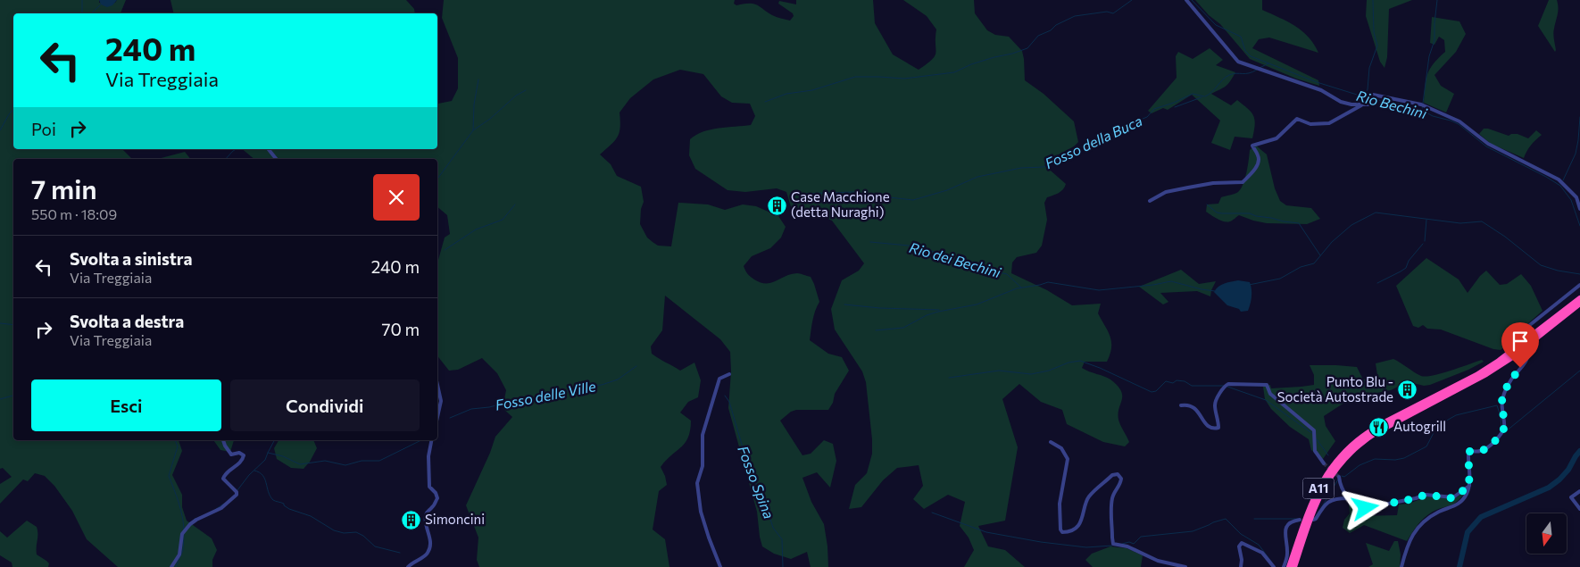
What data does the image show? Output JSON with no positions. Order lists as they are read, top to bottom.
{
  "streets": {
    "highway": ["A11"]
  },
  "water": [
    "Rio Bechini",
    "Fosso della Buca",
    "Rio dei Bechini",
    "Fosso delle Ville",
    "Fosso Spina"
  ],
  "places": {
    "building": ["Case Macchione (detta Nuraghi)", "Punto Blu - Società Autostrade", "Simoncini"],
    "restaurant": ["Autogrill"]
  },
  "north": "bottom",
  "page": {
    "turn": ["240 m", "Via Treggiaia"],
    "then": "Poi",
    "heading": ["7 min", "550 m · 18:09"],
    "list": [
      {
        "name": "Svolta a sinistra",
        "note": "Via Treggiaia",
        "value": "240 m"
      },
      {
        "name": "Svolta a destra",
        "note": "Via Treggiaia",
        "value": "70 m"
      }
    ],
    "buttons": ["Esci", "Condividi"]
  }
}
